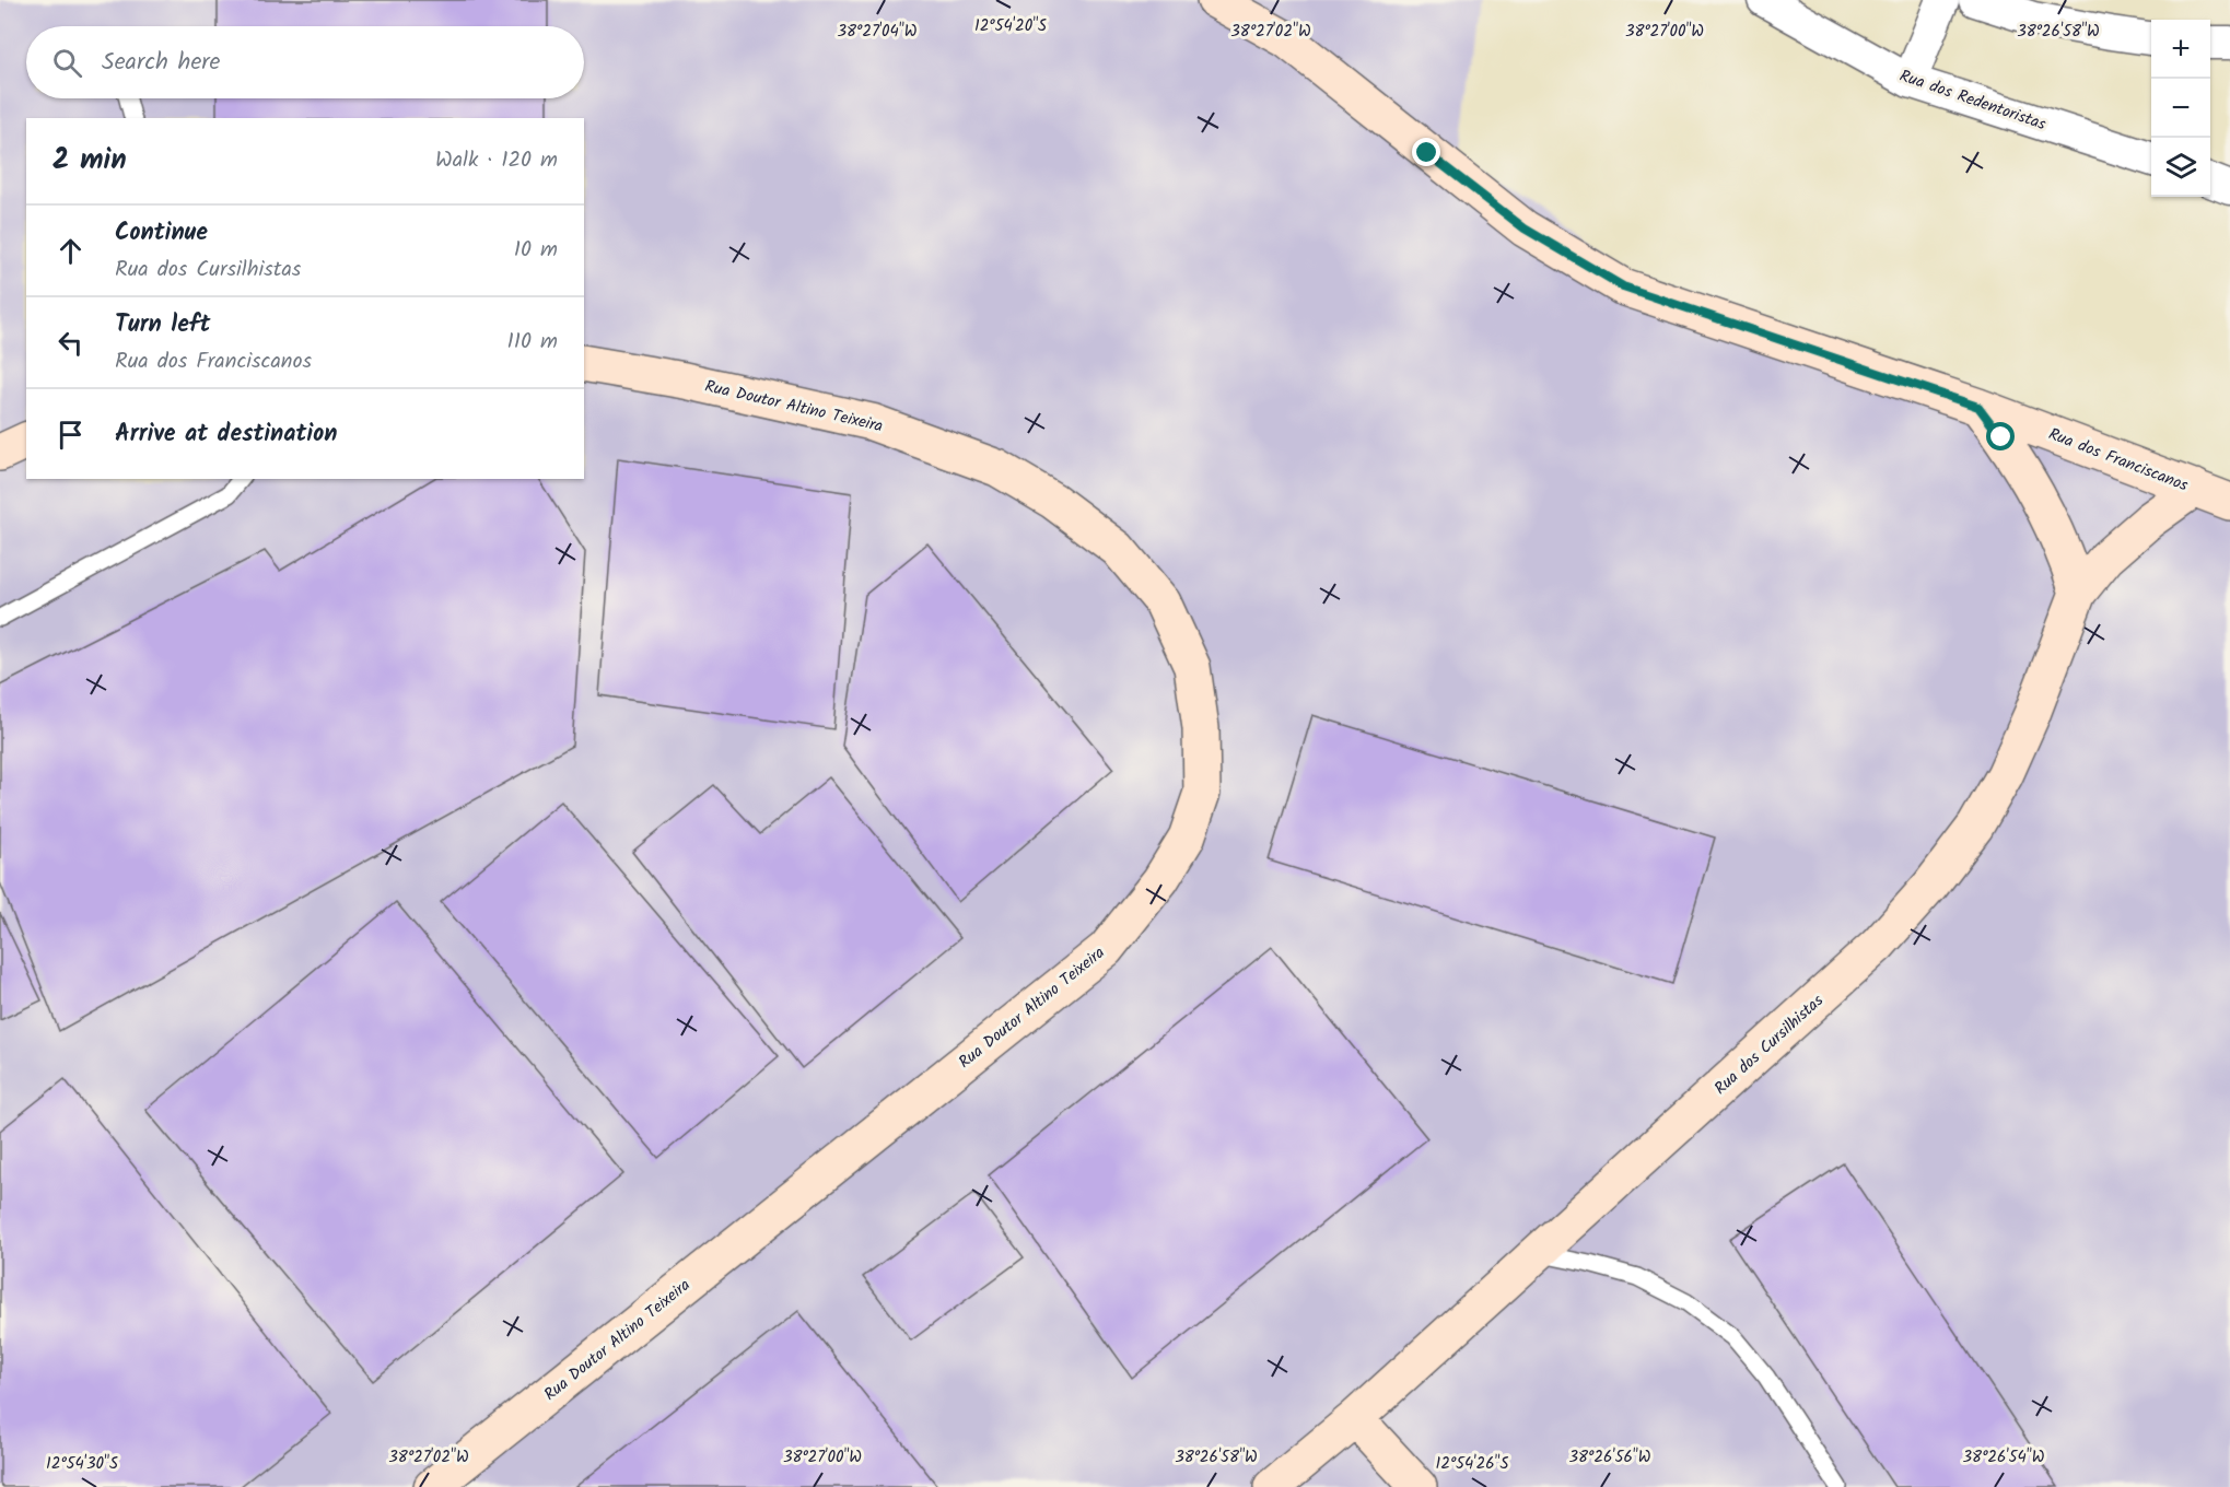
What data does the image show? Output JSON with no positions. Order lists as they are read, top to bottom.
{
  "streets": {
    "main road": ["Rua Doutor Altino Teixeira", "Rua dos Franciscanos", "Rua dos Cursilhistas"],
    "street": ["Rua dos Redentoristas"]
  },
  "crossings": [
    ["Rua dos Franciscanos", "Rua dos Cursilhistas"]
  ],
  "page": {
    "map_buttons": ["+", "−"],
    "search": "Search here",
    "heading": ["2 min", "Walk · 120 m"],
    "list": [
      ["Continue", "Rua dos Cursilhistas", "10 m"],
      ["Turn left", "Rua dos Franciscanos", "110 m"],
      "Arrive at destination"
    ]
  },
  "coordinates": [
    "12°54'20\"S",
    "38°27'04\"W",
    "38°27'02\"W",
    "38°27'00\"W",
    "38°26'58\"W",
    "38°26'56\"W",
    "38°26'54\"W",
    "12°54'30\"S",
    "12°54'26\"S"
  ]
}
